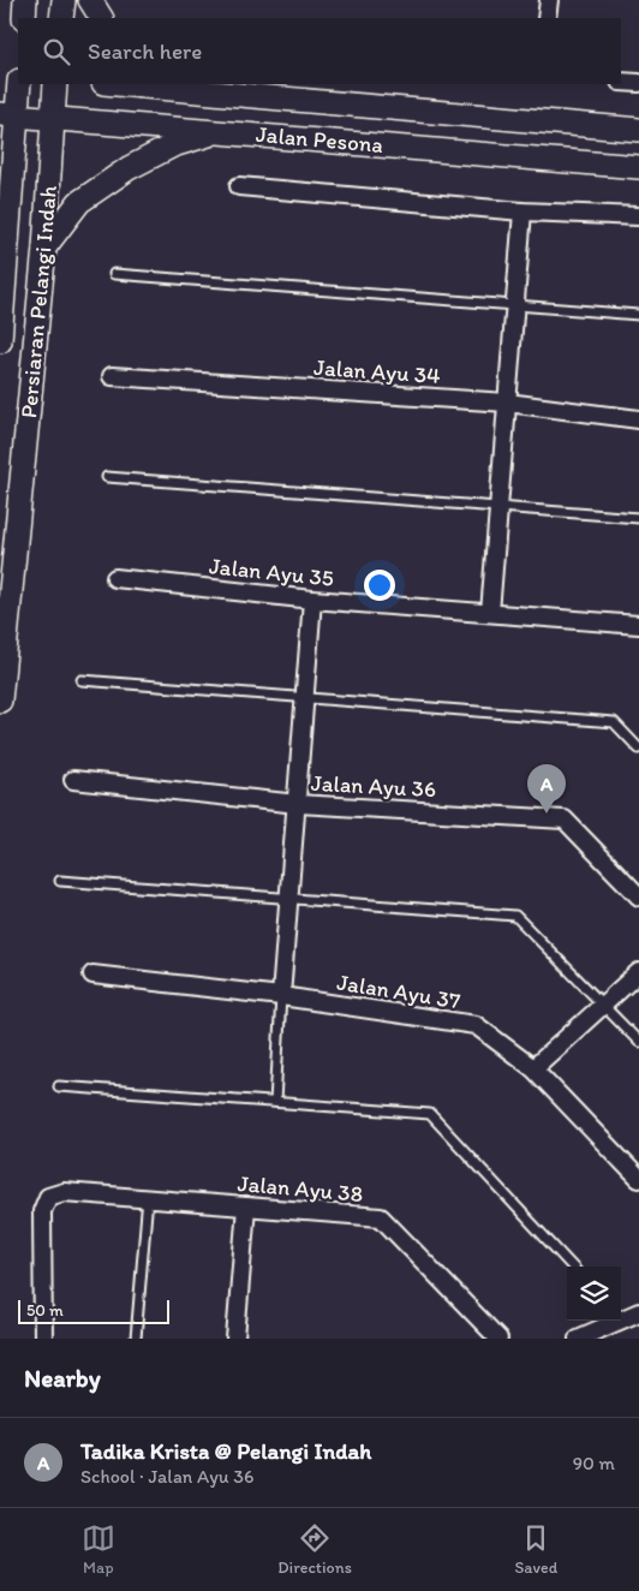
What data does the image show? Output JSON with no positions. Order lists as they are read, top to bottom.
{
  "streets": {
    "street": [
      "Jalan Pesona",
      "Persiaran Pelangi Indah",
      "Jalan Ayu 34",
      "Jalan Ayu 35",
      "Jalan Ayu 36",
      "Jalan Ayu 37",
      "Jalan Ayu 38"
    ]
  },
  "crossings": [
    ["Jalan Pesona", "Persiaran Pelangi Indah"]
  ],
  "scale_bar": "50 m",
  "page": {
    "search": "Search here",
    "pins": "A",
    "scale": "50 m",
    "heading": "Nearby",
    "list": [
      {
        "mark": "A",
        "name": "Tadika Krista @ Pelangi Indah",
        "note": "School · Jalan Ayu 36",
        "value": "90 m"
      }
    ],
    "nav": ["Map", "Directions", "Saved"]
  }
}
